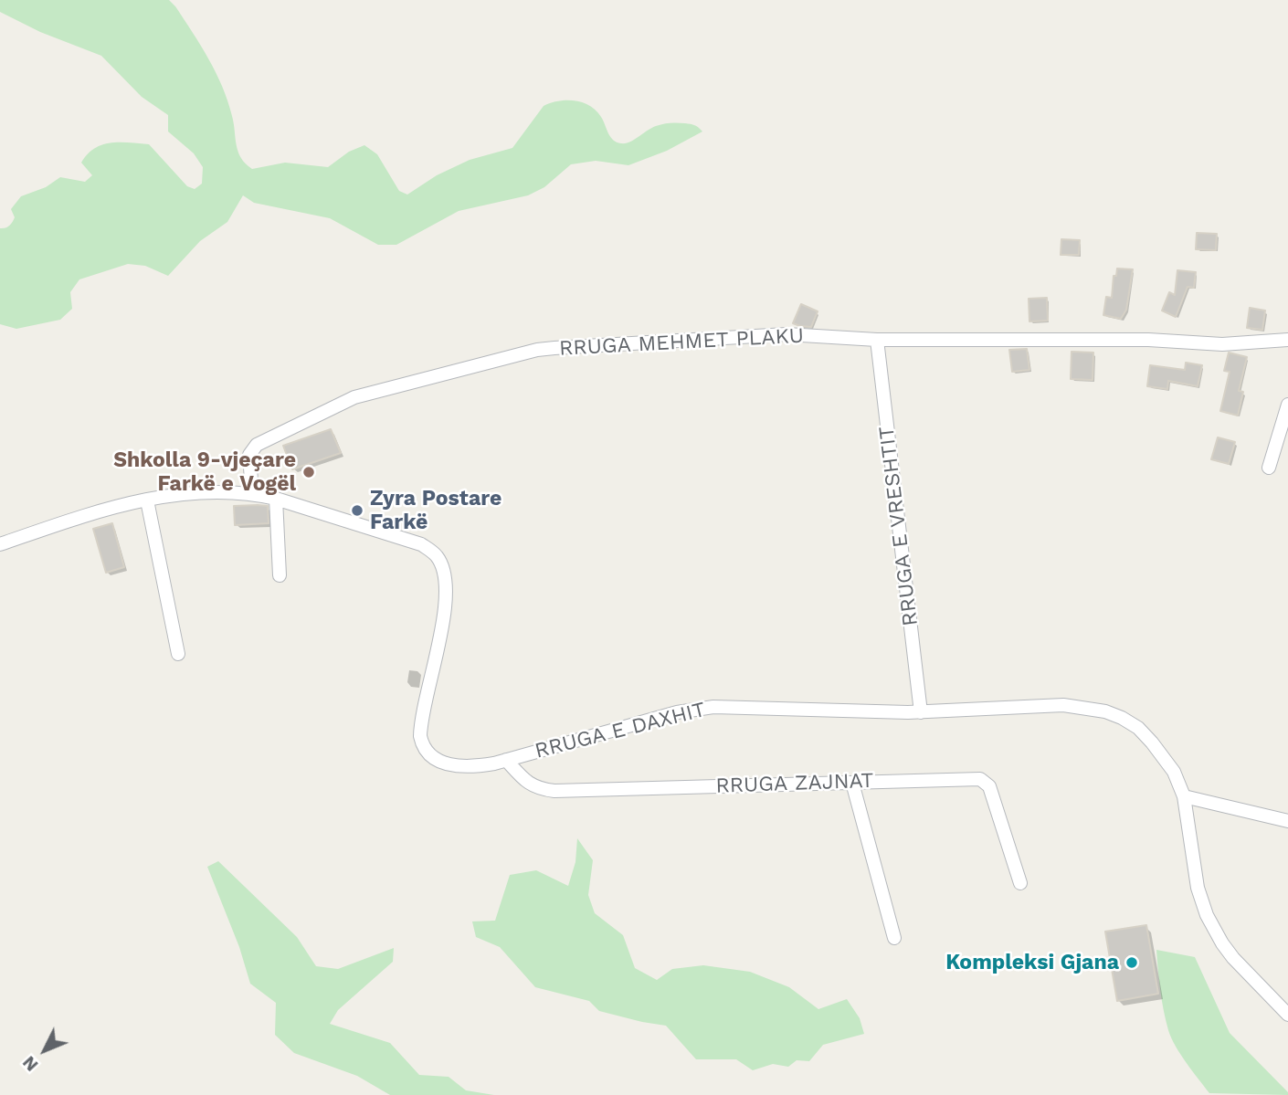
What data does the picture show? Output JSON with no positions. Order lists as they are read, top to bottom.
{
  "streets": {
    "street": [
      "RRUGA MEHMET PLAKU",
      "RRUGA E VRESHTIT",
      "RRUGA E DAXHIT",
      "RRUGA ZAJNAT"
    ]
  },
  "crossings": [
    ["RRUGA MEHMET PLAKU", "RRUGA E VRESHTIT"],
    ["RRUGA MEHMET PLAKU", "RRUGA E DAXHIT"],
    ["RRUGA E VRESHTIT", "RRUGA E DAXHIT"],
    ["RRUGA E DAXHIT", "RRUGA ZAJNAT"]
  ],
  "places": ["Shkolla 9-vjeçare Farkë e Vogël", "Zyra Postare Farkë", "Kompleksi Gjana"],
  "north": "bottom left"
}
